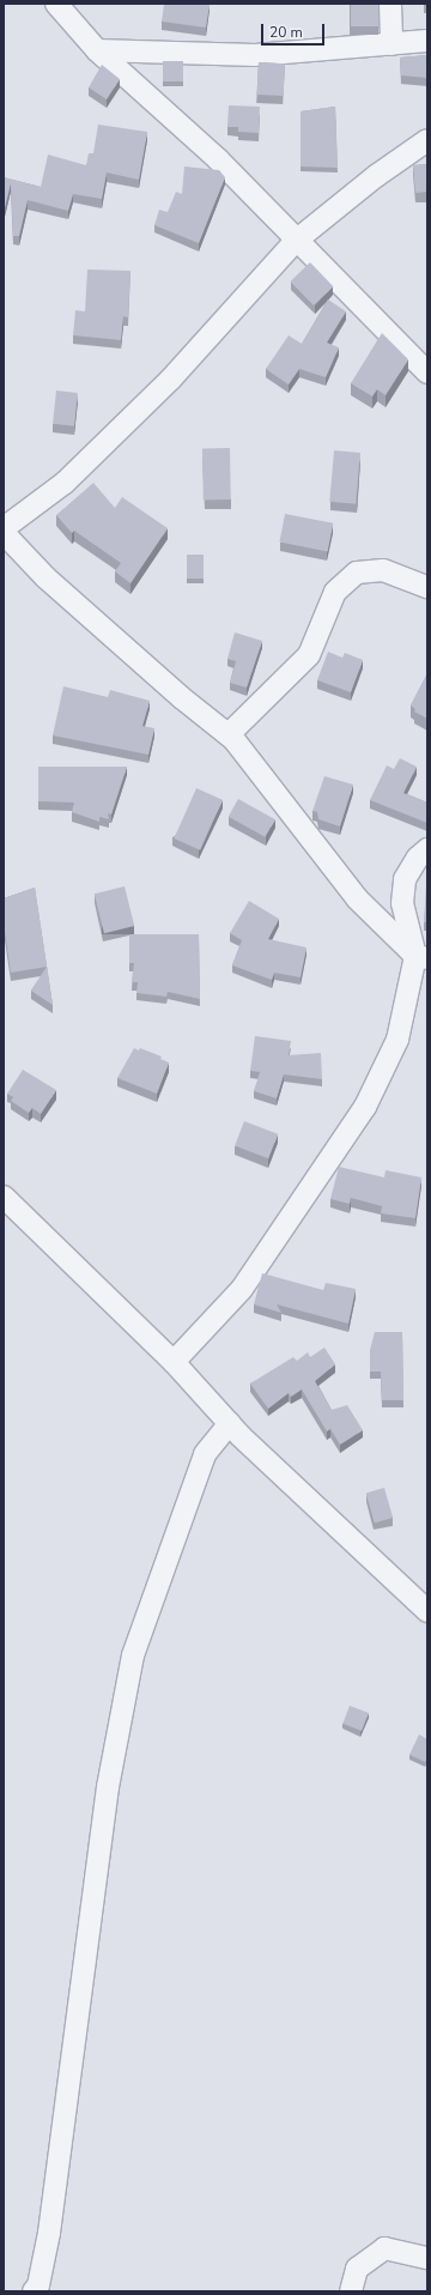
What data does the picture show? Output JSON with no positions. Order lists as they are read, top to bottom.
{
  "scale_bar": "20 m"
}
